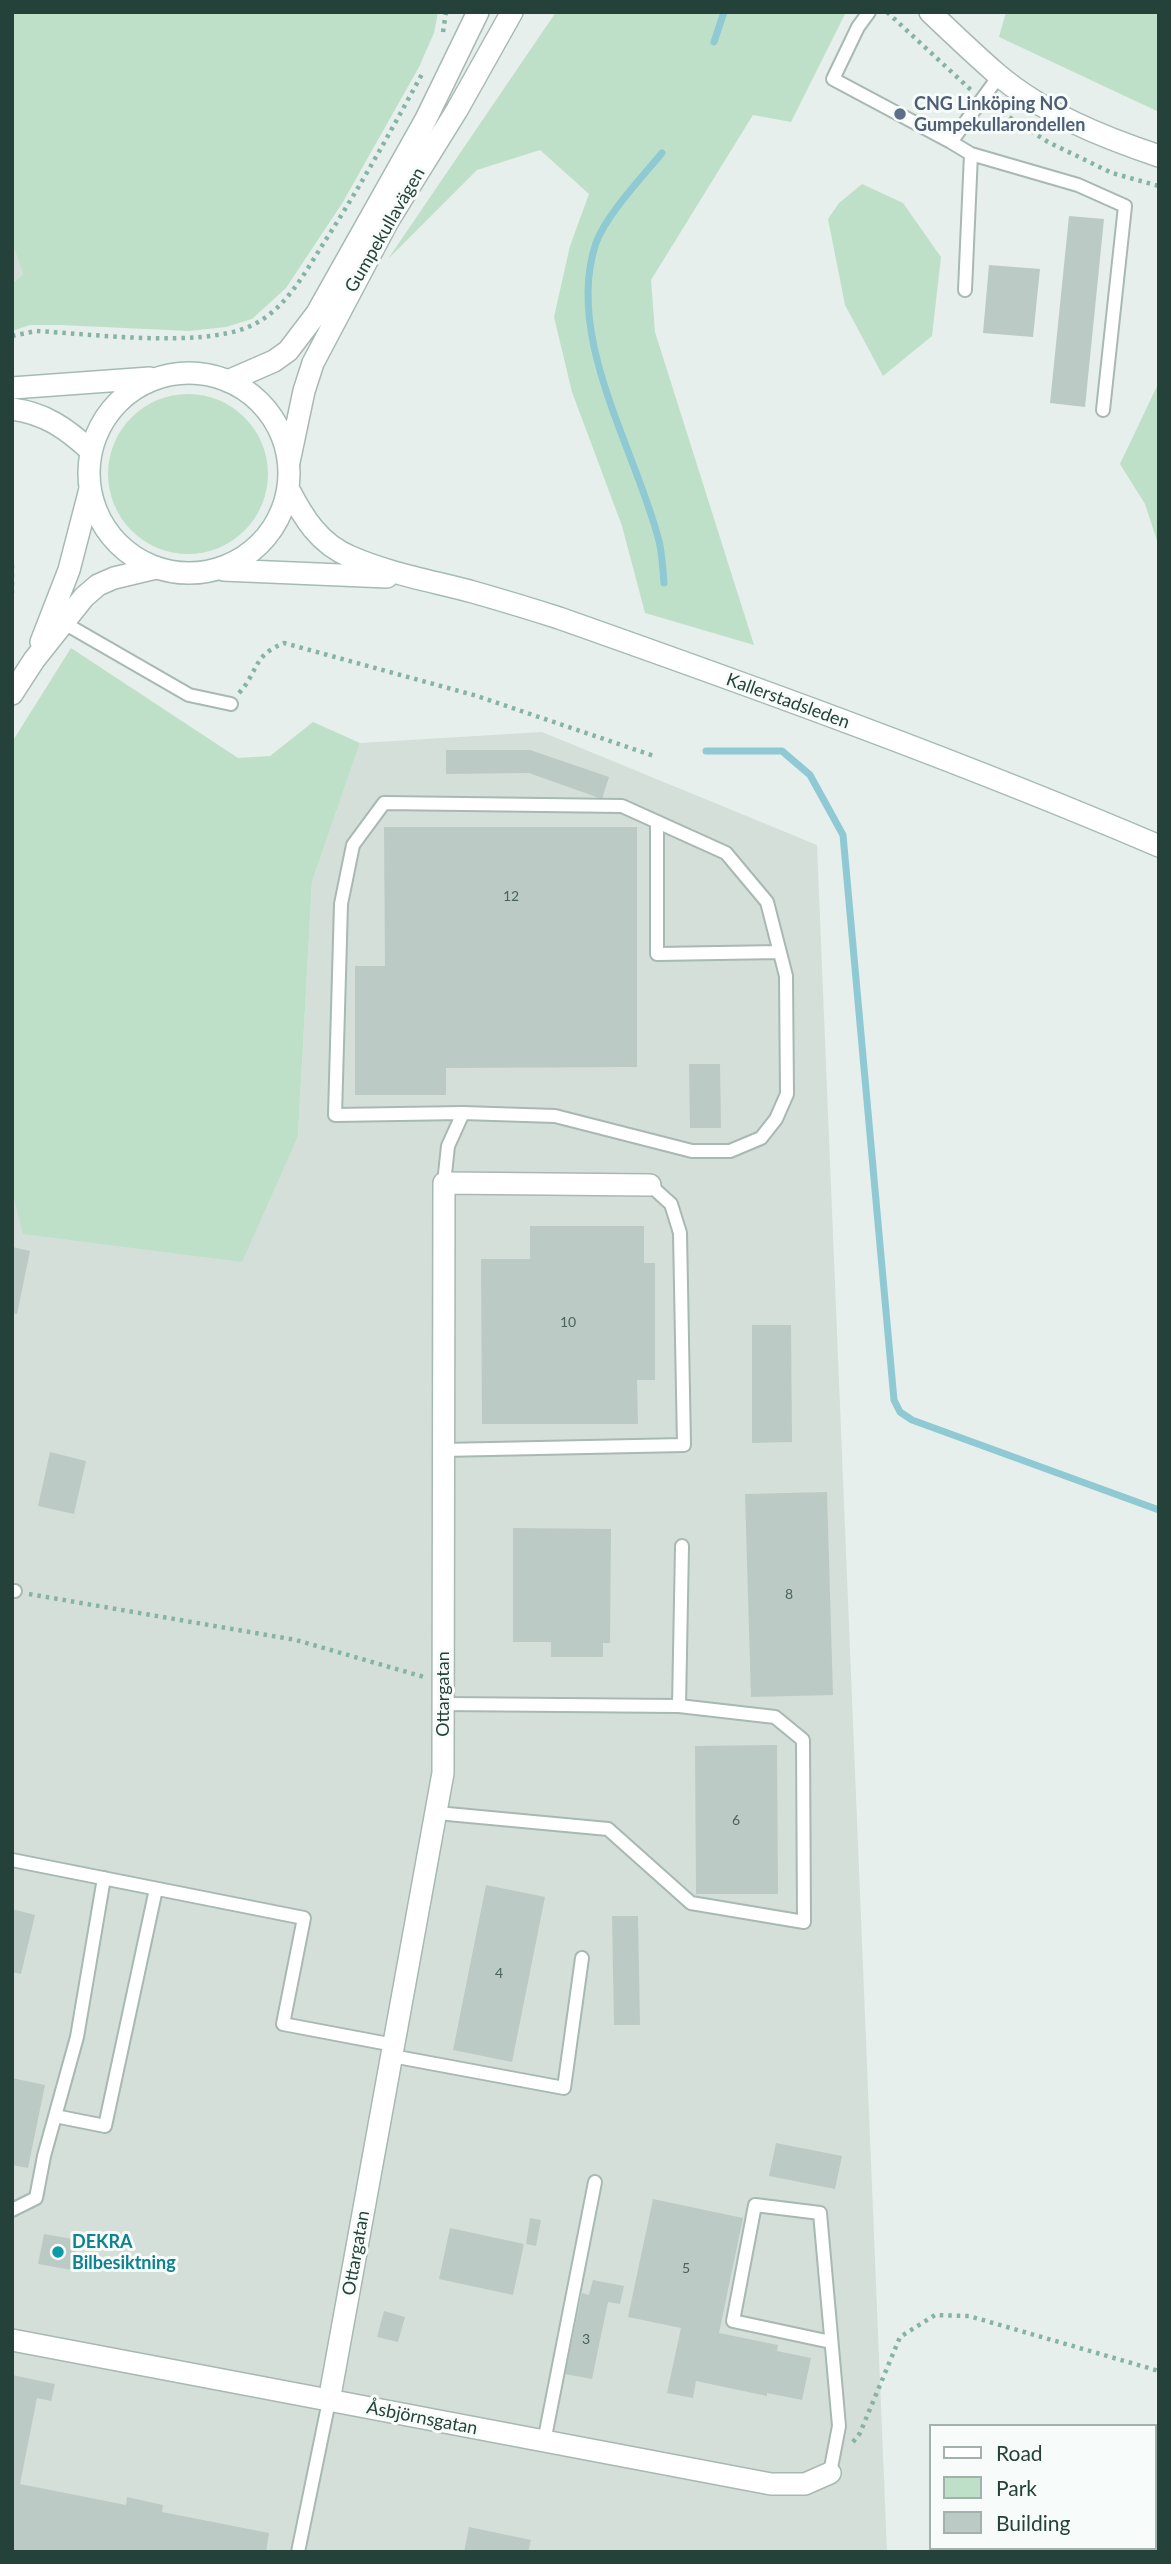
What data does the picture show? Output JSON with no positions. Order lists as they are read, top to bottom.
{
  "streets": {
    "street": [
      "Gumpekullavägen",
      "Kallerstadsleden",
      "Ottargatan",
      "Åsbjörnsgatan"
    ]
  },
  "crossings": [
    ["Gumpekullavägen", "Kallerstadsleden"],
    ["Ottargatan", "Åsbjörnsgatan"]
  ],
  "places": ["CNG Linköping NO Gumpekullarondellen", "DEKRA Bilbesiktning"],
  "house_numbers": [
    "12",
    "10",
    "8",
    "6",
    "4",
    "5",
    "3"
  ],
  "legend": ["Road", "Park", "Building"]
}
